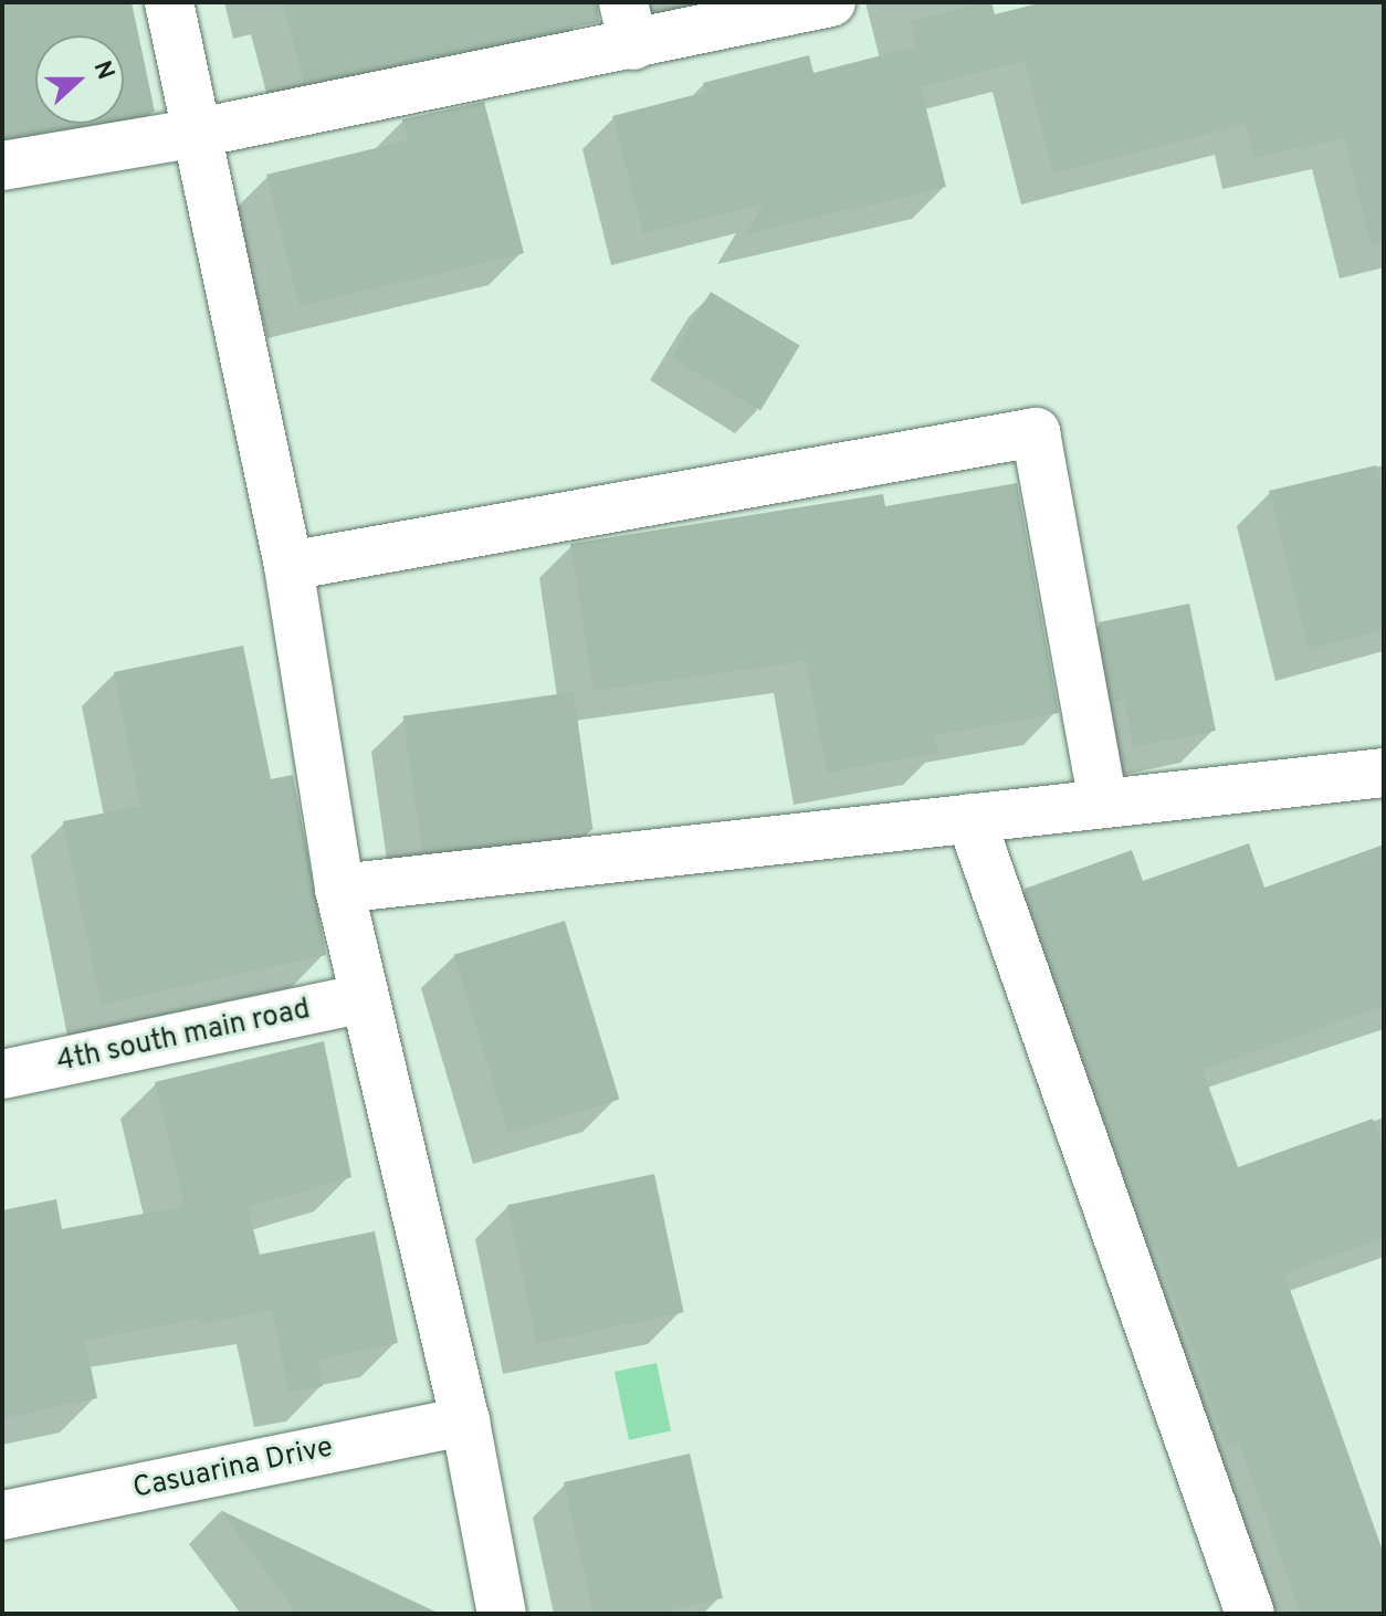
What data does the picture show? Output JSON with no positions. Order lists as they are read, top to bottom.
{
  "streets": {
    "street": ["4th south main road", "Casuarina Drive"]
  },
  "north": "right"
}
